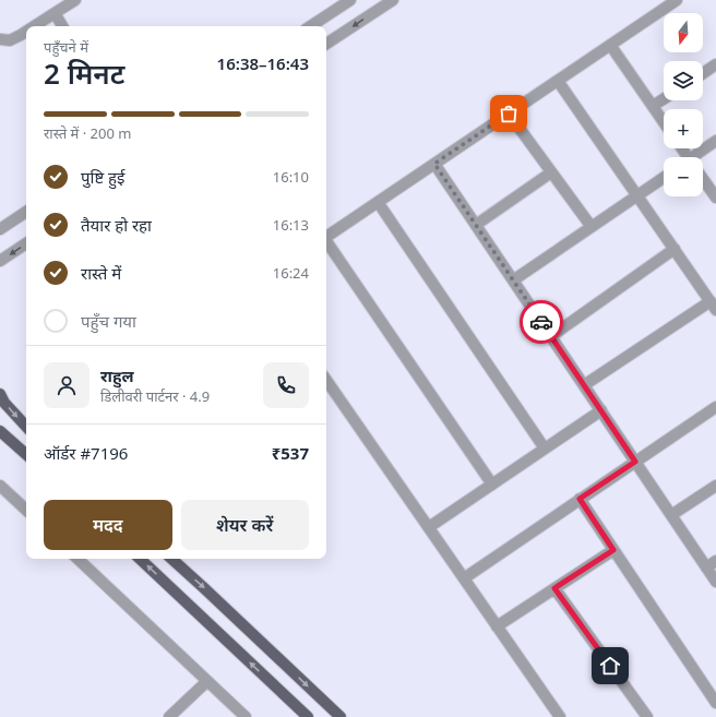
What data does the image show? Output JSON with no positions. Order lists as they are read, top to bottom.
{
  "north": "bottom",
  "page": {
    "map_buttons": ["+", "−"],
    "heading": ["2 मिनट", "पहुँचने में", "16:38–16:43"],
    "panel": [
      "राहुल",
      "डिलीवरी पार्टनर · 4.9",
      "ऑर्डर #7196",
      "₹537"
    ],
    "bar": "रास्ते में · 200 m",
    "list": [
      ["पुष्टि हुई", "16:10"],
      ["तैयार हो रहा", "16:13"],
      ["रास्ते में", "16:24"],
      "पहुँच गया"
    ],
    "buttons": ["मदद", "शेयर करें"]
  }
}
